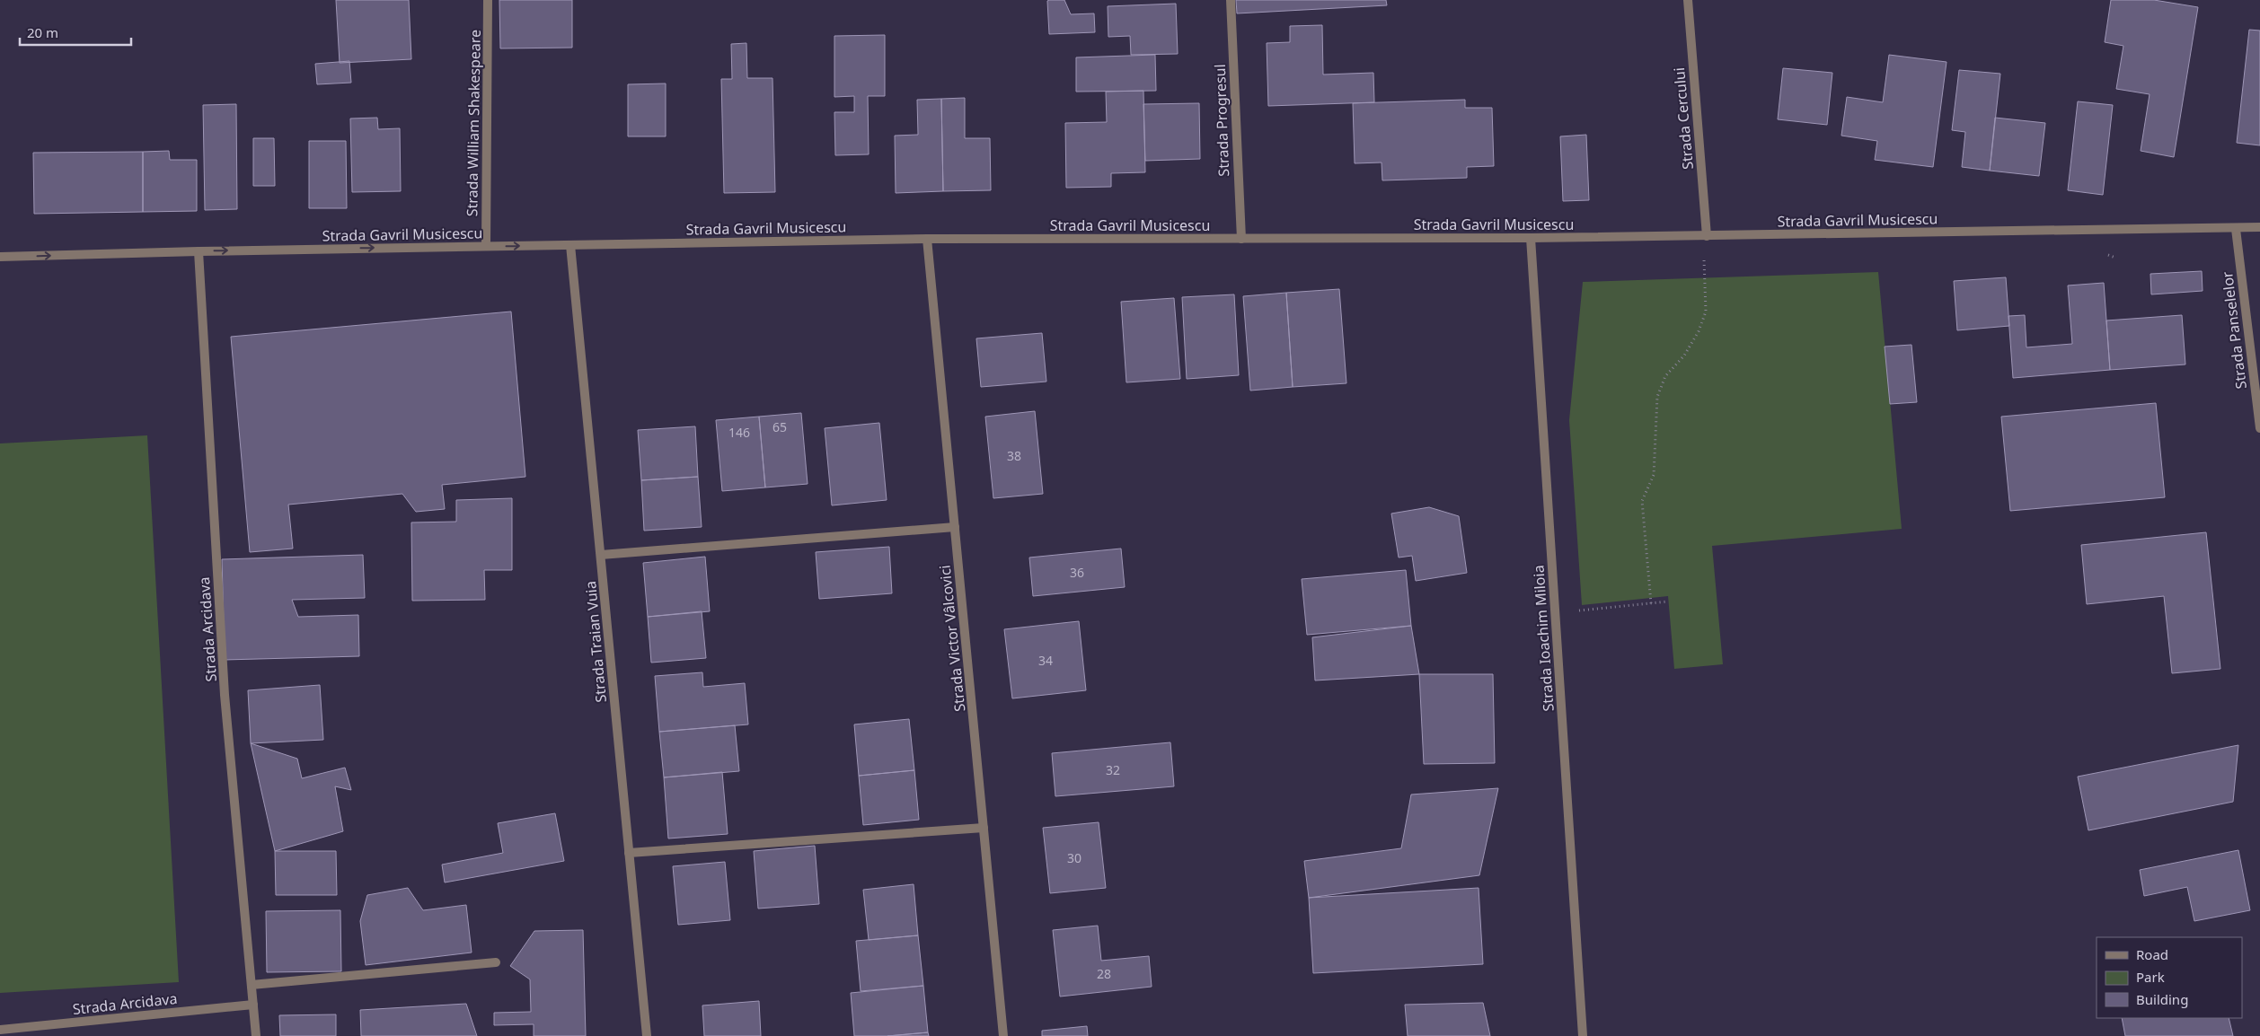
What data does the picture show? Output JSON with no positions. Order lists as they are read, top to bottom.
{
  "streets": {
    "street": [
      "Strada Cercului",
      "Strada Progresul",
      "Strada William Shakespeare",
      "Strada Gavril Musicescu",
      "Strada Panselelor",
      "Strada Arcidava",
      "Strada Victor Vâlcovici",
      "Strada Ioachim Miloia",
      "Strada Traian Vuia"
    ]
  },
  "crossings": [
    ["Strada Cercului", "Strada Gavril Musicescu"],
    ["Strada Progresul", "Strada Gavril Musicescu"],
    ["Strada William Shakespeare", "Strada Gavril Musicescu"],
    ["Strada Gavril Musicescu", "Strada Panselelor"],
    ["Strada Gavril Musicescu", "Strada Arcidava"],
    ["Strada Gavril Musicescu", "Strada Victor Vâlcovici"],
    ["Strada Gavril Musicescu", "Strada Ioachim Miloia"],
    ["Strada Gavril Musicescu", "Strada Traian Vuia"]
  ],
  "house_numbers": [
    "65",
    "146",
    "38",
    "36",
    "34",
    "32",
    "30",
    "28"
  ],
  "legend": ["Road", "Park", "Building"],
  "scale_bar": "20 m"
}
